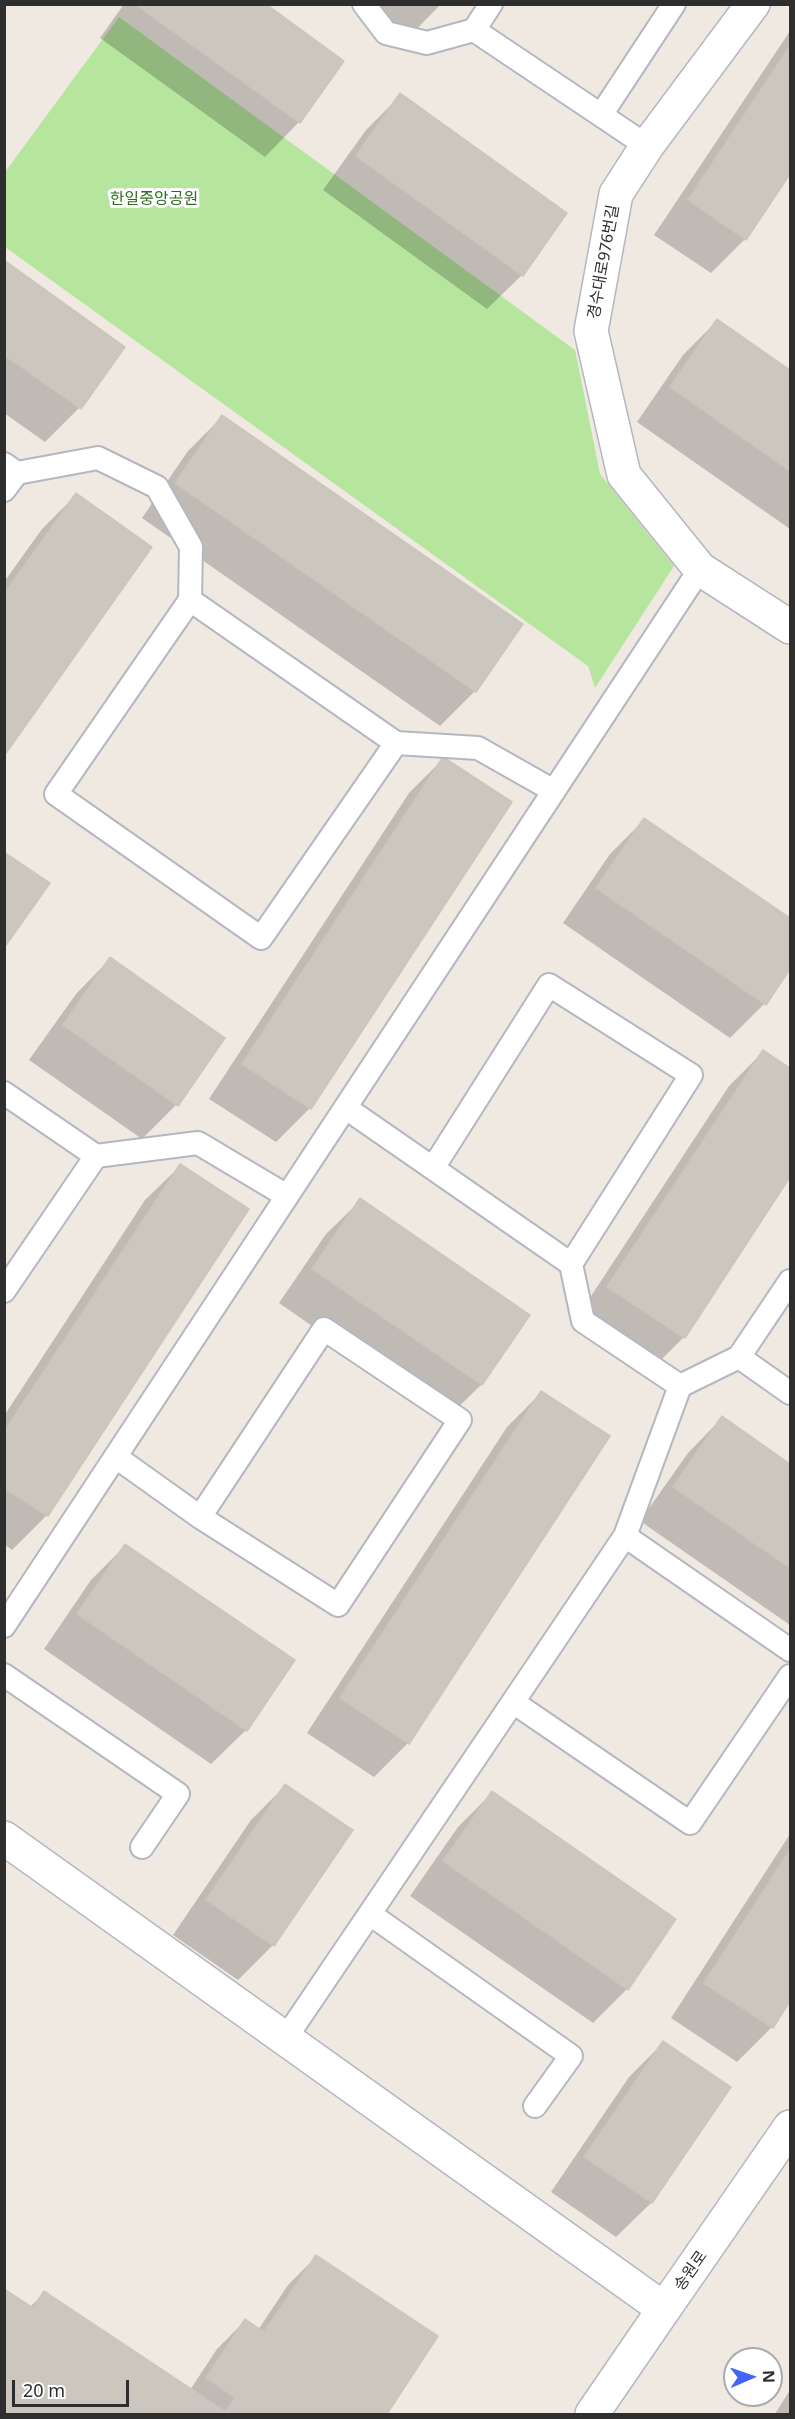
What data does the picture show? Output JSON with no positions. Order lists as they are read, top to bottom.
{
  "streets": {
    "street": ["경수대로976번길", "송원로"]
  },
  "parks": ["한일중앙공원"],
  "scale_bar": "20 m",
  "north": "right"
}
